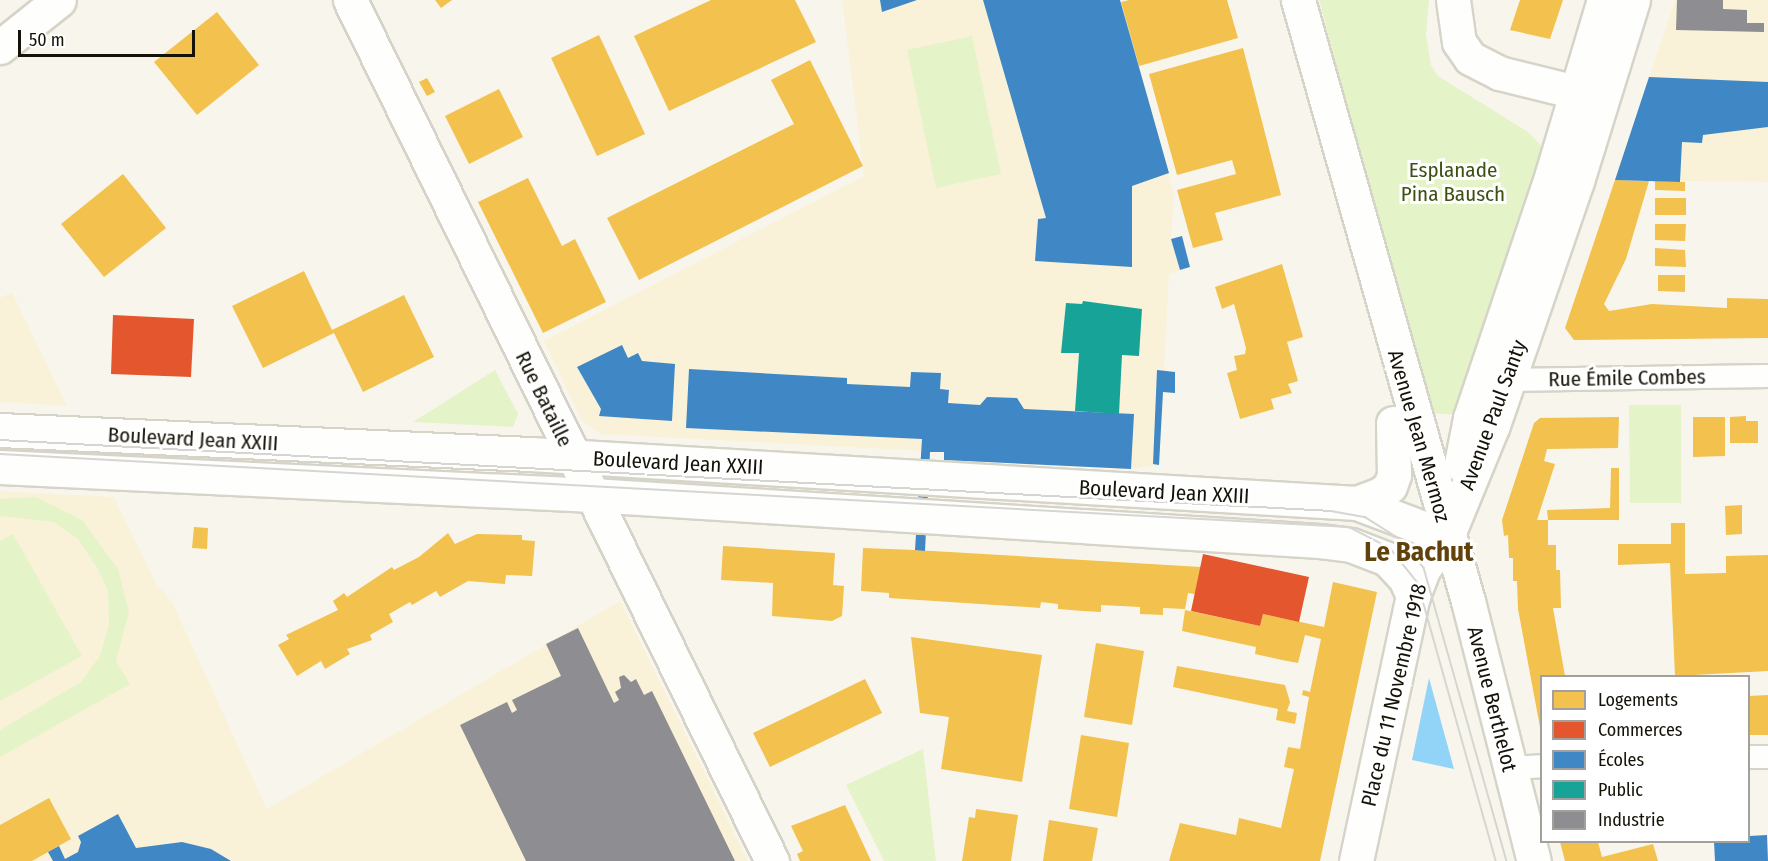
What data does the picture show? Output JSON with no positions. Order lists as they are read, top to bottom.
{
  "streets": {
    "main road": [
      "Rue Bataille",
      "Avenue Paul Santy",
      "Avenue Jean Mermoz",
      "Boulevard Jean XXIII",
      "Place du 11 Novembre 1918",
      "Avenue Berthelot"
    ],
    "street": ["Rue Émile Combes"]
  },
  "crossings": [
    ["Rue Émile Combes", "Avenue Paul Santy"],
    ["Rue Bataille", "Boulevard Jean XXIII"],
    ["Avenue Paul Santy", "Avenue Jean Mermoz"],
    ["Avenue Paul Santy", "Boulevard Jean XXIII"],
    ["Avenue Paul Santy", "Place du 11 Novembre 1918"],
    ["Avenue Paul Santy", "Avenue Berthelot"],
    ["Avenue Jean Mermoz", "Boulevard Jean XXIII"],
    ["Avenue Jean Mermoz", "Place du 11 Novembre 1918"],
    ["Avenue Jean Mermoz", "Avenue Berthelot"],
    ["Boulevard Jean XXIII", "Place du 11 Novembre 1918"],
    ["Boulevard Jean XXIII", "Avenue Berthelot"],
    ["Place du 11 Novembre 1918", "Avenue Berthelot"]
  ],
  "districts": ["Le Bachut"],
  "parks": ["Esplanade Pina Bausch"],
  "legend": [
    "Logements",
    "Commerces",
    "Écoles",
    "Public",
    "Industrie"
  ],
  "scale_bar": "50 m"
}
